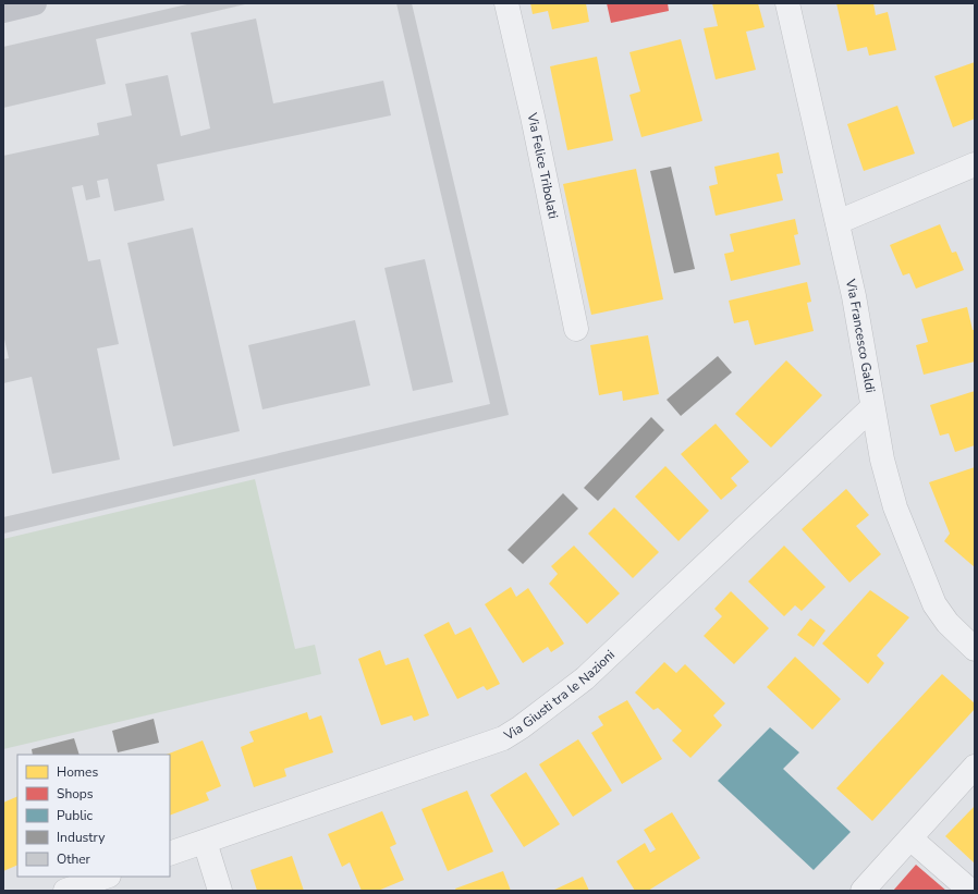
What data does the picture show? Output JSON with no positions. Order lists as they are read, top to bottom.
{
  "streets": {
    "street": ["Via Felice Tribolati", "Via Francesco Galdi", "Via Giusti tra le Nazioni"]
  },
  "crossings": [
    ["Via Francesco Galdi", "Via Giusti tra le Nazioni"]
  ],
  "legend": [
    "Homes",
    "Shops",
    "Public",
    "Industry",
    "Other"
  ]
}
